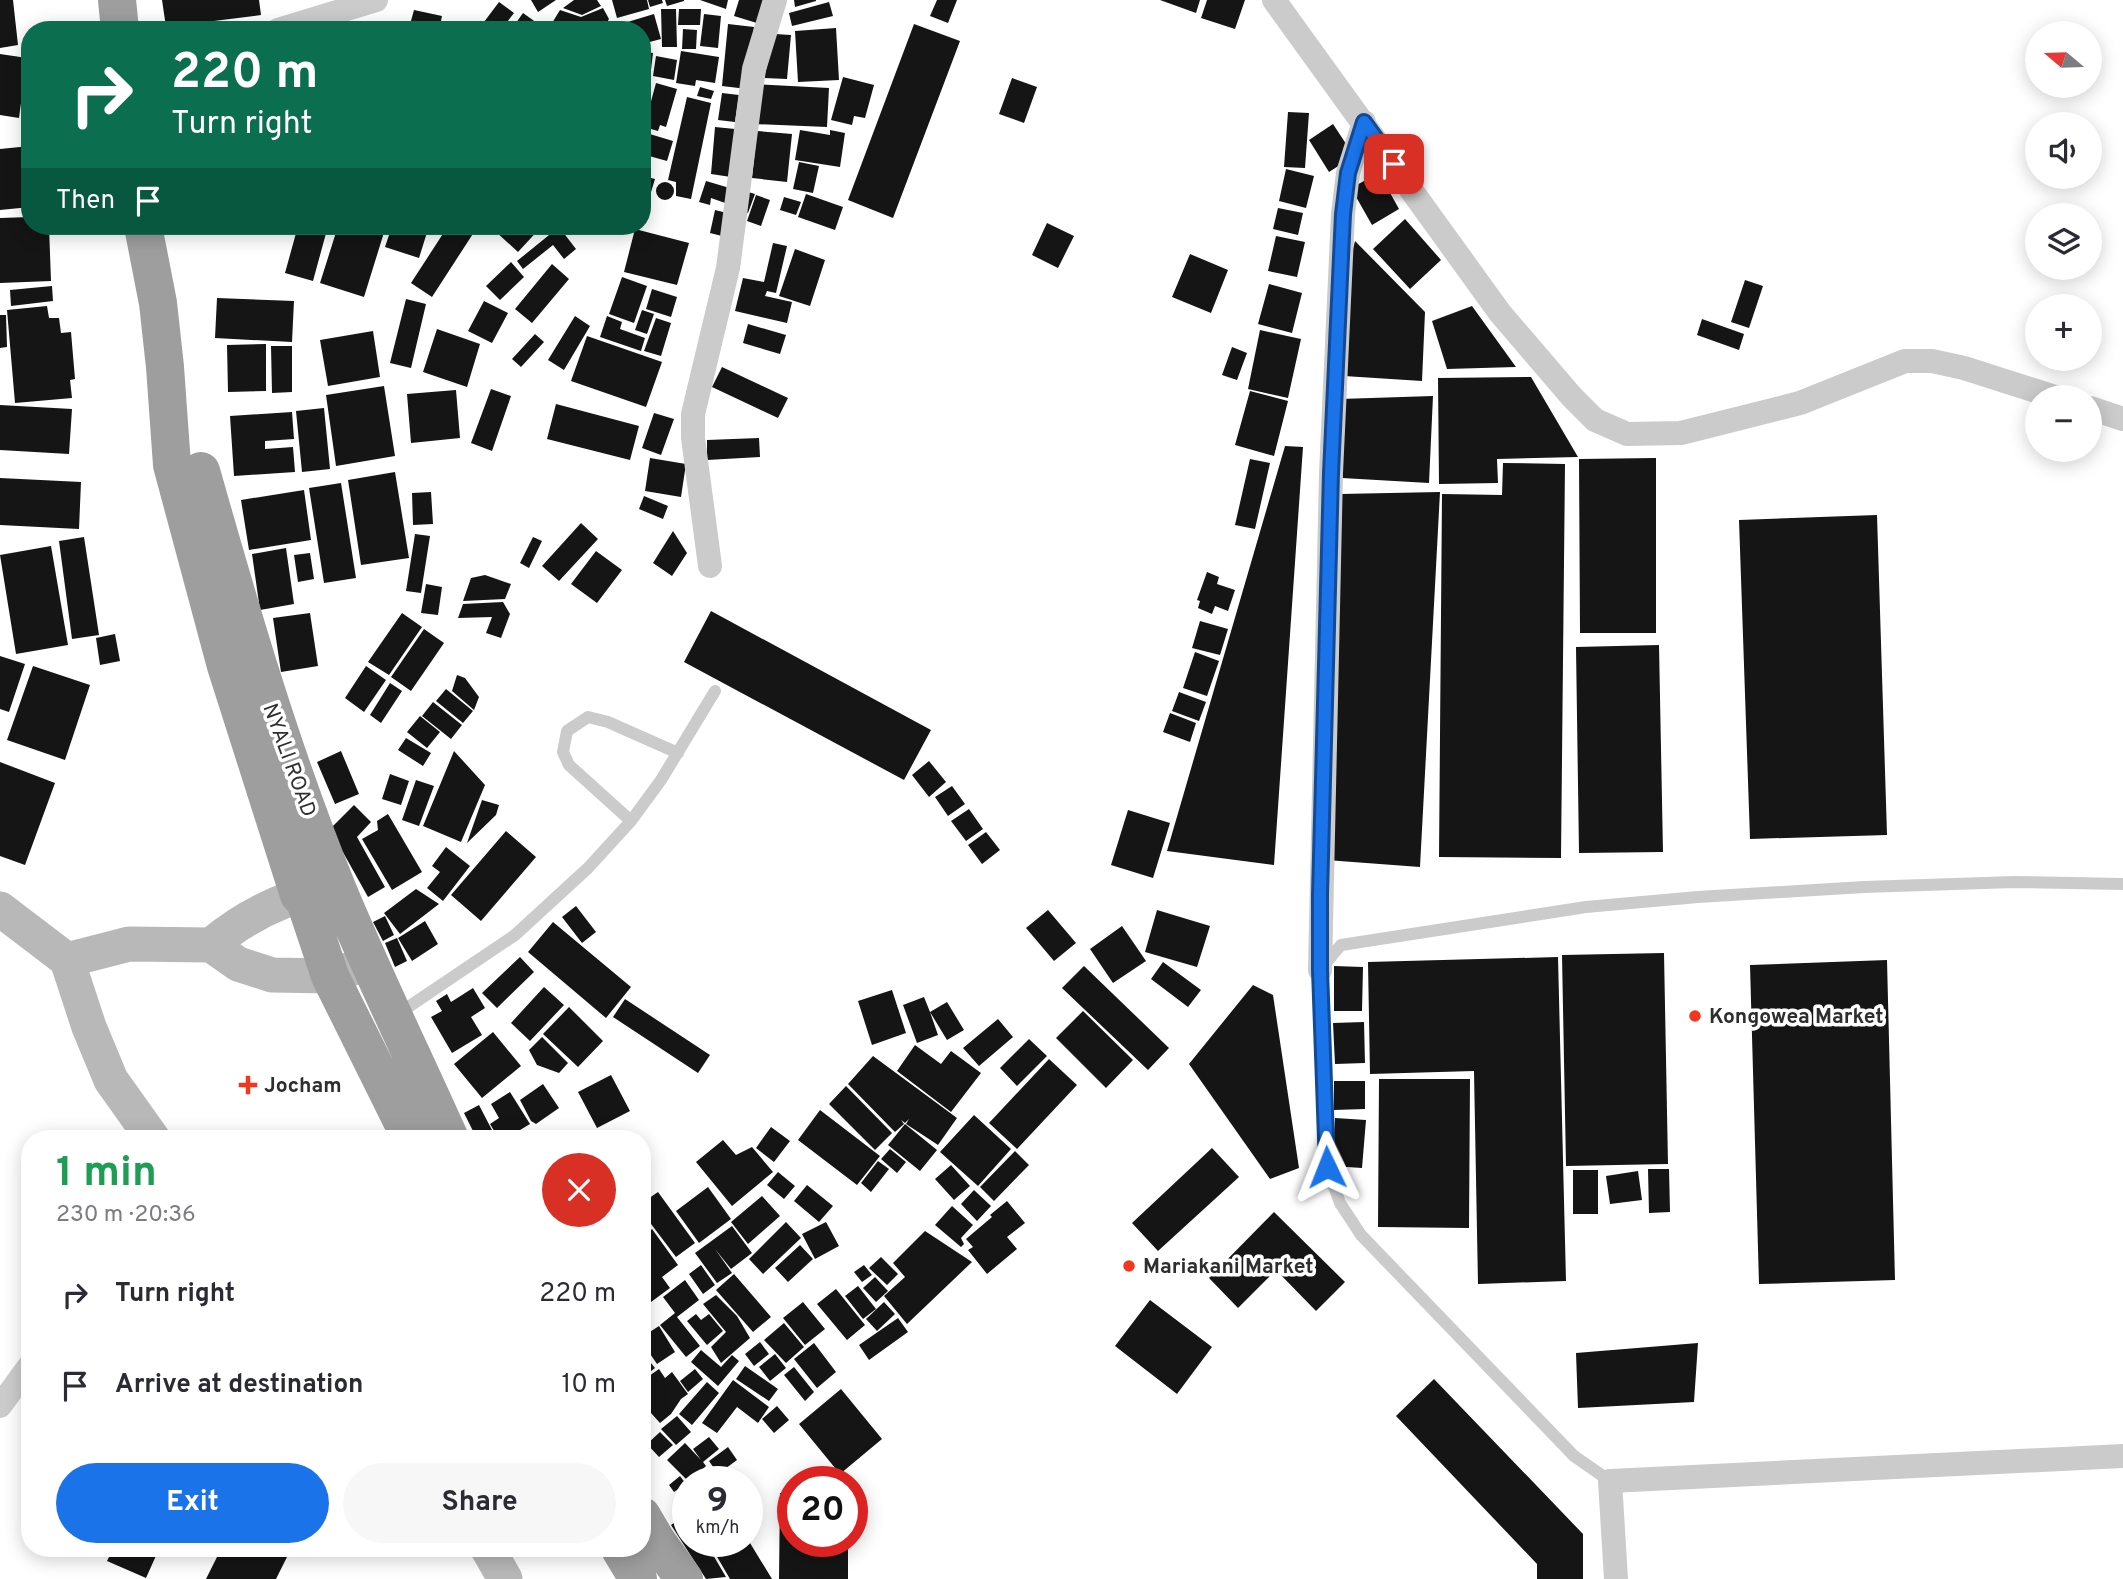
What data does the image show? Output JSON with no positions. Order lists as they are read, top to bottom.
{
  "streets": {
    "highway": ["NYALI ROAD"]
  },
  "places": {
    "other": ["Kongowea Market", "Mariakani Market"],
    "health": ["Jocham"]
  },
  "north": "left",
  "page": {
    "map_buttons": ["+", "−"],
    "turn": ["220 m", "Turn right"],
    "then": "Then",
    "heading": ["1 min", "230 m · 20:36"],
    "list": [
      {
        "name": "Turn right",
        "value": "220 m"
      },
      {
        "name": "Arrive at destination",
        "value": "10 m"
      }
    ],
    "buttons": ["Exit", "Share"],
    "speed": "9 km/h",
    "limit": "20"
  }
}
